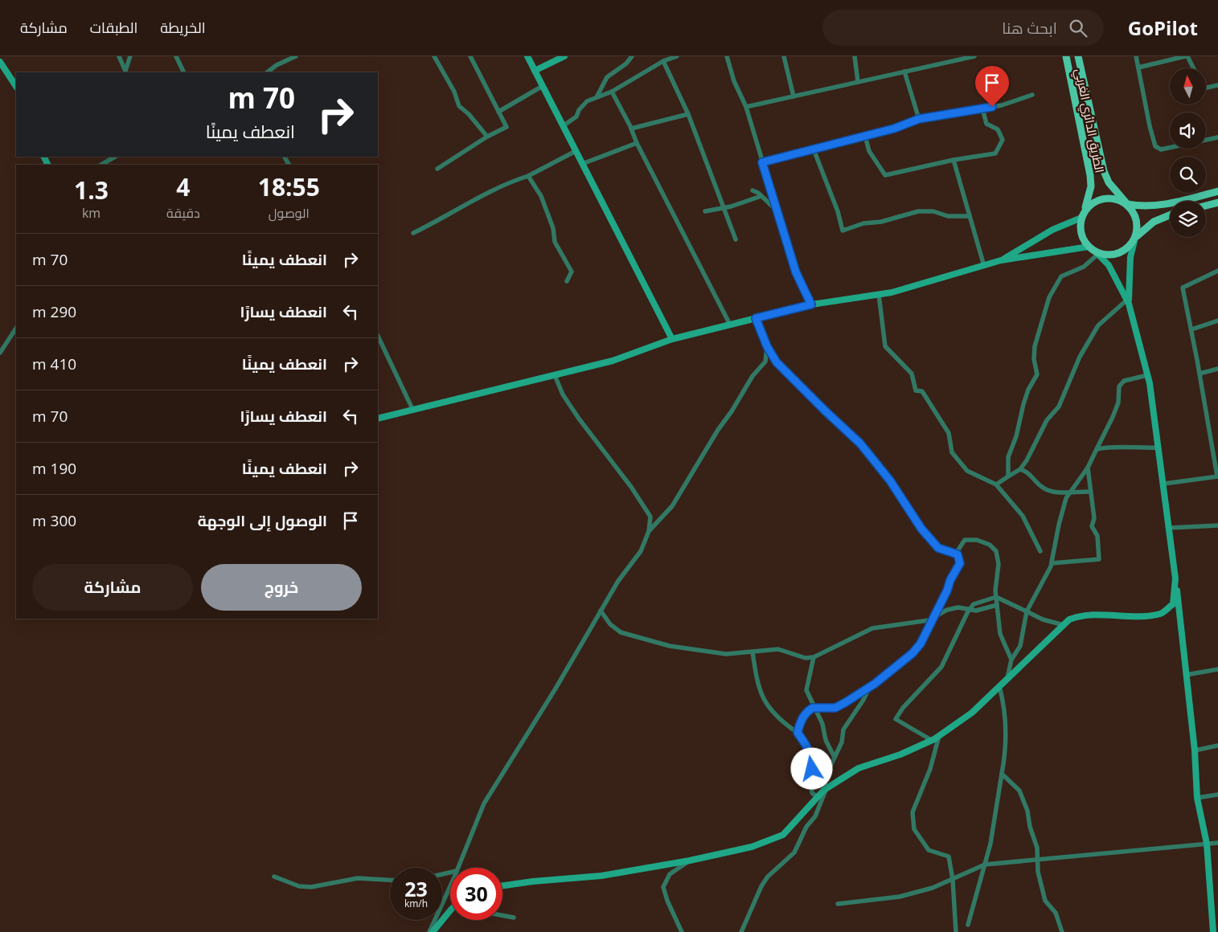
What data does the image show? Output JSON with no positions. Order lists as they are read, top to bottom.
{
  "streets": {
    "main road": ["الطريق الدائري الغربي"]
  },
  "north": "top",
  "page": {
    "header": "GoPilot",
    "search": "ابحث هنا",
    "nav": ["الخريطة", "الطبقات", "مشاركة"],
    "turn": ["70 m", "انعطف يمينًا"],
    "eta": [
      "18:55",
      "الوصول",
      "4",
      "دقيقة",
      "1.3",
      "km"
    ],
    "list": [
      {
        "name": "انعطف يمينًا",
        "value": "70 m"
      },
      {
        "name": "انعطف يسارًا",
        "value": "290 m"
      },
      {
        "name": "انعطف يمينًا",
        "value": "410 m"
      },
      {
        "name": "انعطف يسارًا",
        "value": "70 m"
      },
      {
        "name": "انعطف يمينًا",
        "value": "190 m"
      },
      {
        "name": "الوصول إلى الوجهة",
        "value": "300 m"
      }
    ],
    "buttons": ["خروج", "مشاركة"],
    "speed": "23 km/h",
    "limit": "30"
  }
}
